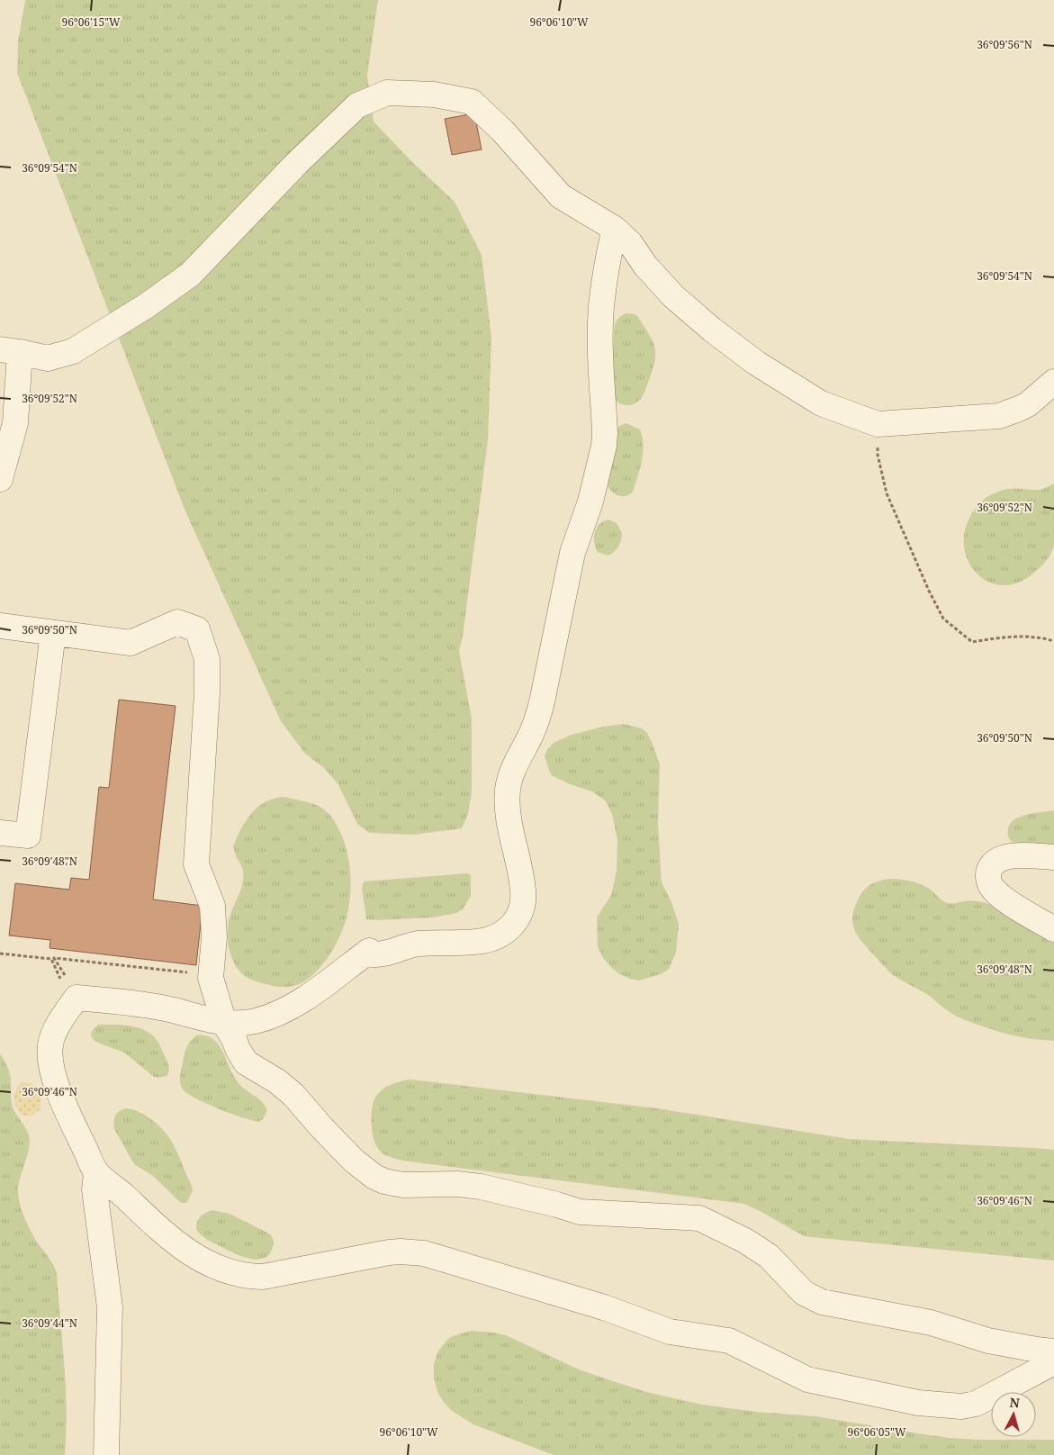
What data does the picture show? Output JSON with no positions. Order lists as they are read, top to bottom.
{
  "north": "top",
  "coordinates": [
    "96°06'15\"W",
    "96°06'10\"W",
    "36°09'56\"N",
    "36°09'54\"N",
    "36°09'52\"N",
    "36°09'50\"N",
    "36°09'48\"N",
    "36°09'46\"N",
    "36°09'44\"N",
    "96°06'05\"W"
  ]
}
